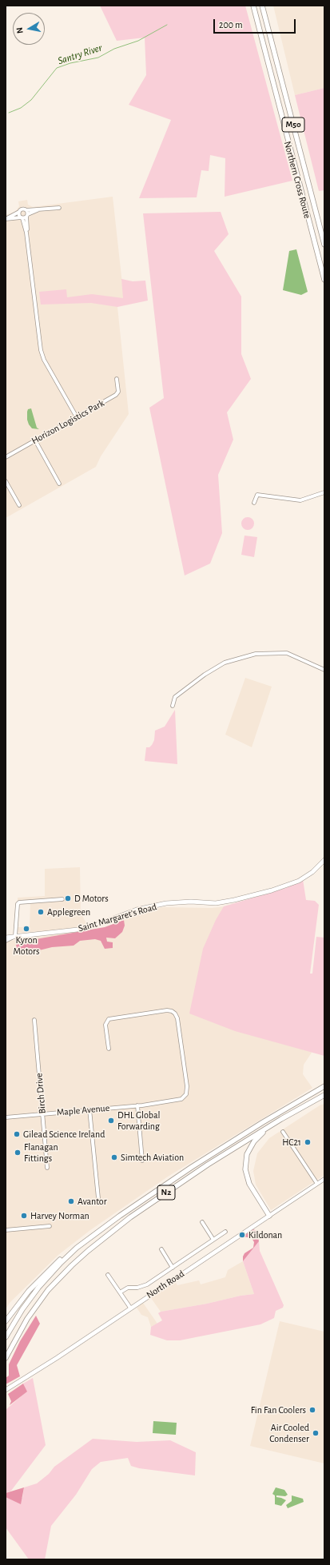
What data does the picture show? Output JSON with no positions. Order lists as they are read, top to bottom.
{
  "streets": {
    "highway": ["M50", "Northern Cross Route", "N2"],
    "main road": ["Saint Margaret's Road", "North Road"],
    "street": ["Horizon Logistics Park", "Birch Drive", "Maple Avenue"]
  },
  "crossings": [
    ["Birch Drive", "Maple Avenue"]
  ],
  "water": ["Santry River"],
  "places": [
    "D Motors",
    "Applegreen",
    "Kyron Motors",
    "DHL Global Forwarding",
    "Gilead Science Ireland",
    "HC21",
    "Flanagan Fittings",
    "Simtech Aviation",
    "Avantor",
    "Harvey Norman",
    "Kildonan",
    "Fin Fan Coolers",
    "Air Cooled Condenser"
  ],
  "scale_bar": "200 m",
  "north": "left"
}
